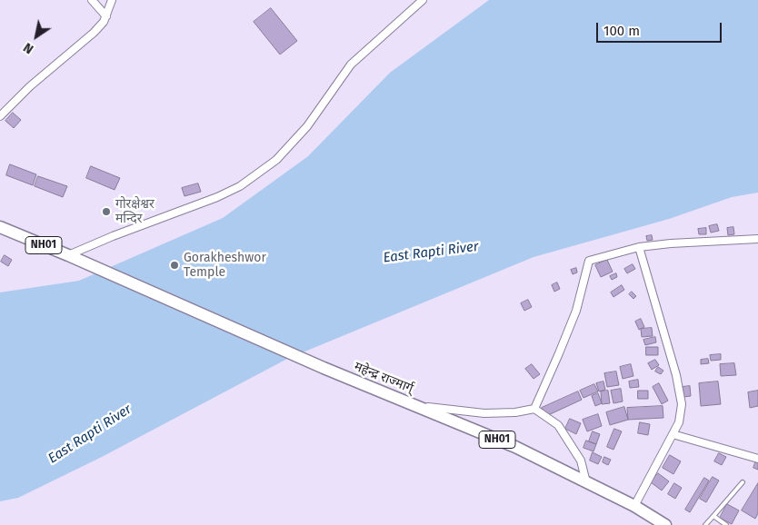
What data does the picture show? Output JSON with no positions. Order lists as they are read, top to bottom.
{
  "streets": {
    "highway": ["NH01", "महेन्द्र राज्मार्ग्"]
  },
  "crossings": [
    ["NH01", "महेन्द्र राज्मार्ग्"]
  ],
  "water": ["East Rapti River"],
  "places": ["गोरक्षेश्वर मन्दिर", "Gorakheshwor Temple"],
  "scale_bar": "100 m",
  "north": "bottom left"
}
